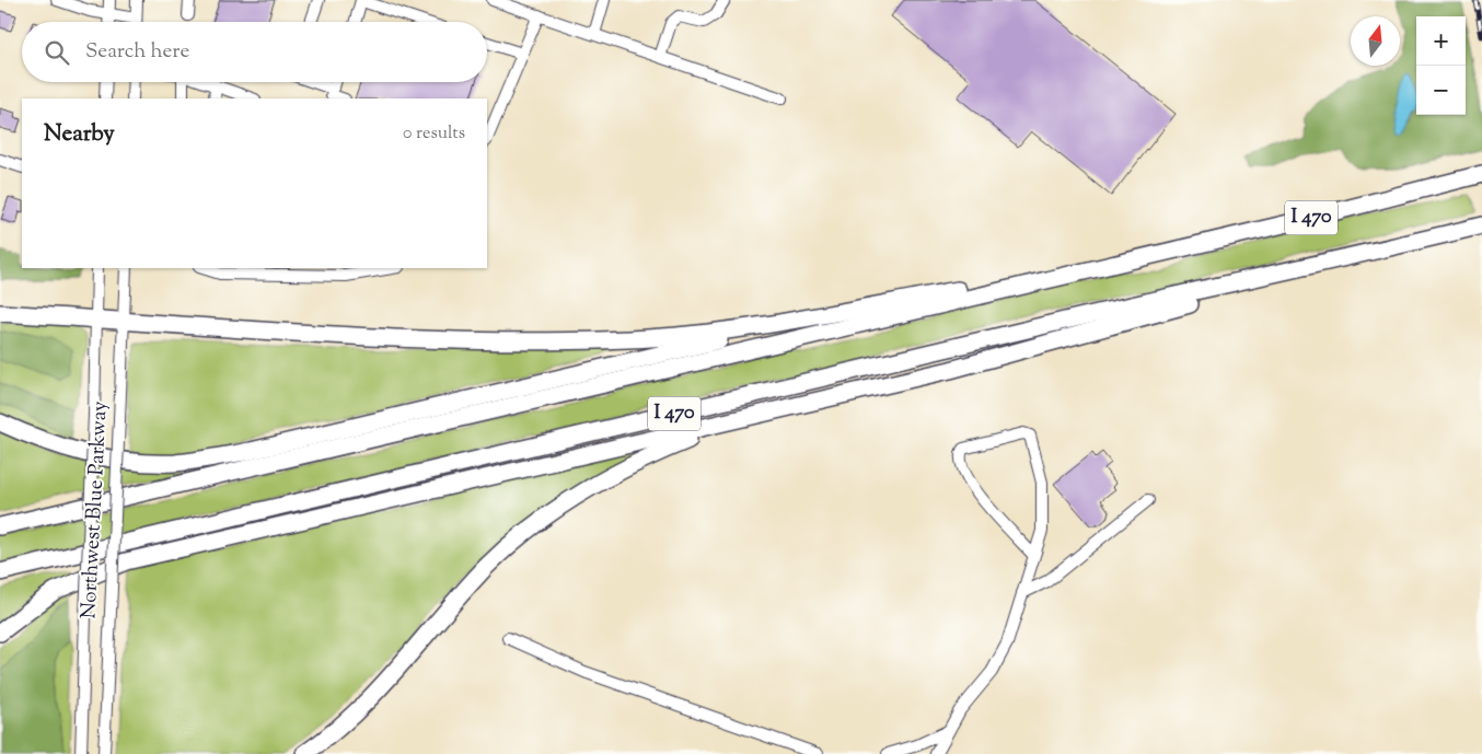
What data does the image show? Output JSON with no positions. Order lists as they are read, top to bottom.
{
  "streets": {
    "highway": ["I 470"],
    "street": ["Northwest Blue Parkway"]
  },
  "north": "top",
  "page": {
    "map_buttons": ["+", "−"],
    "search": "Search here",
    "heading": ["Nearby", "0 results"]
  }
}
